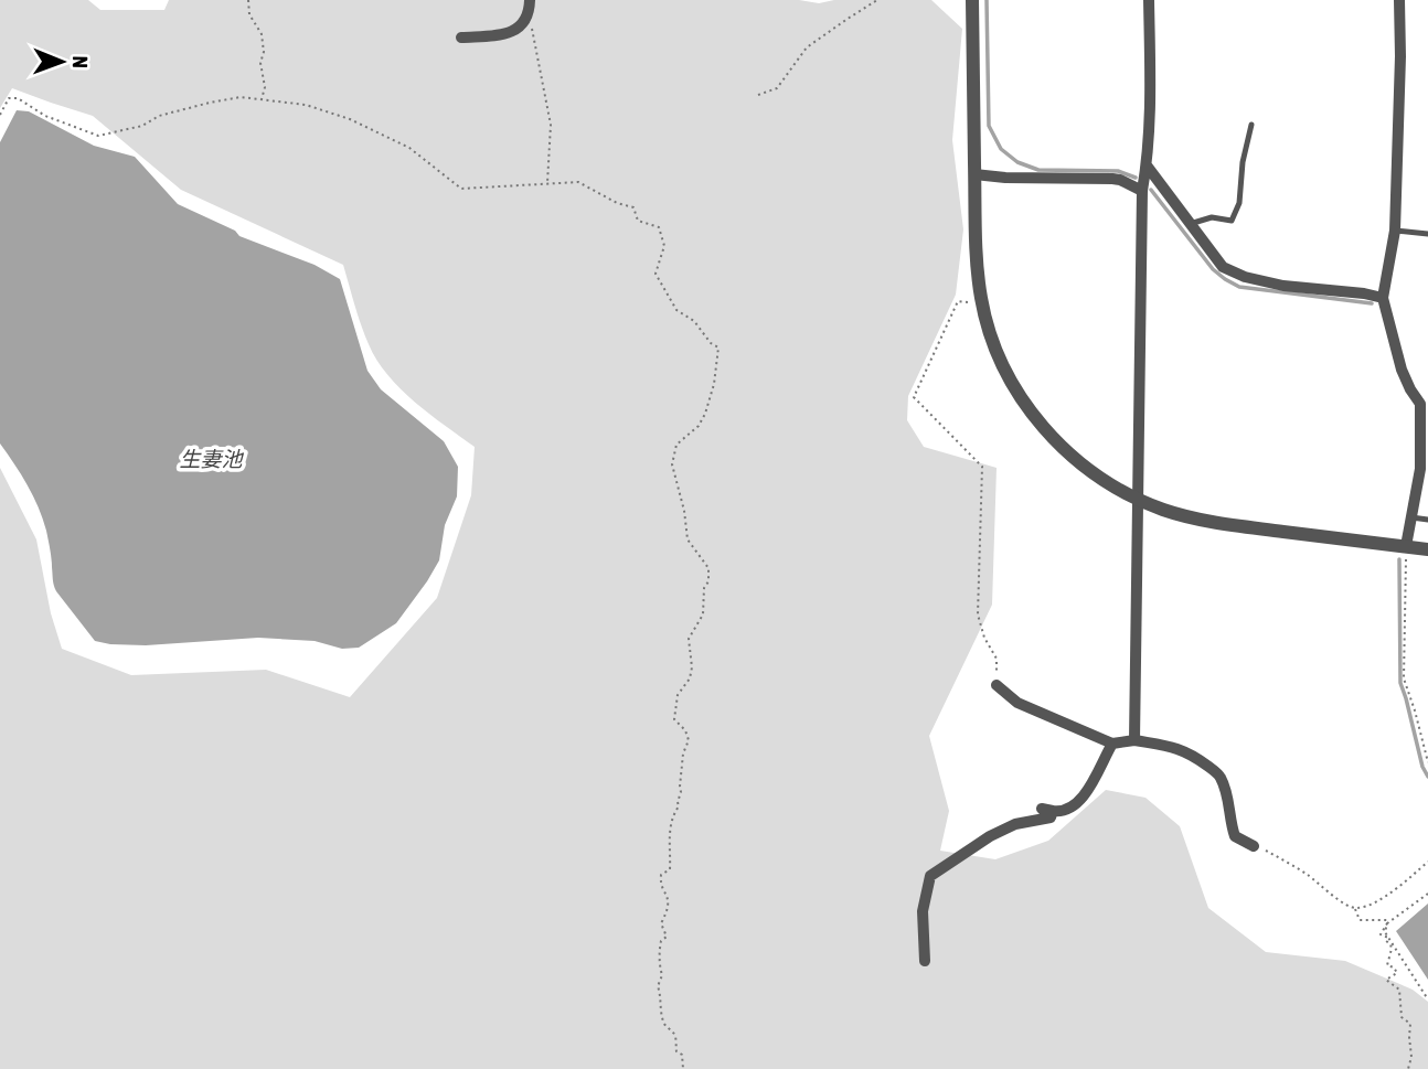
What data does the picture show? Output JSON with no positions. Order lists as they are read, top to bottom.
{
  "water": ["生妻池"],
  "north": "right"
}
